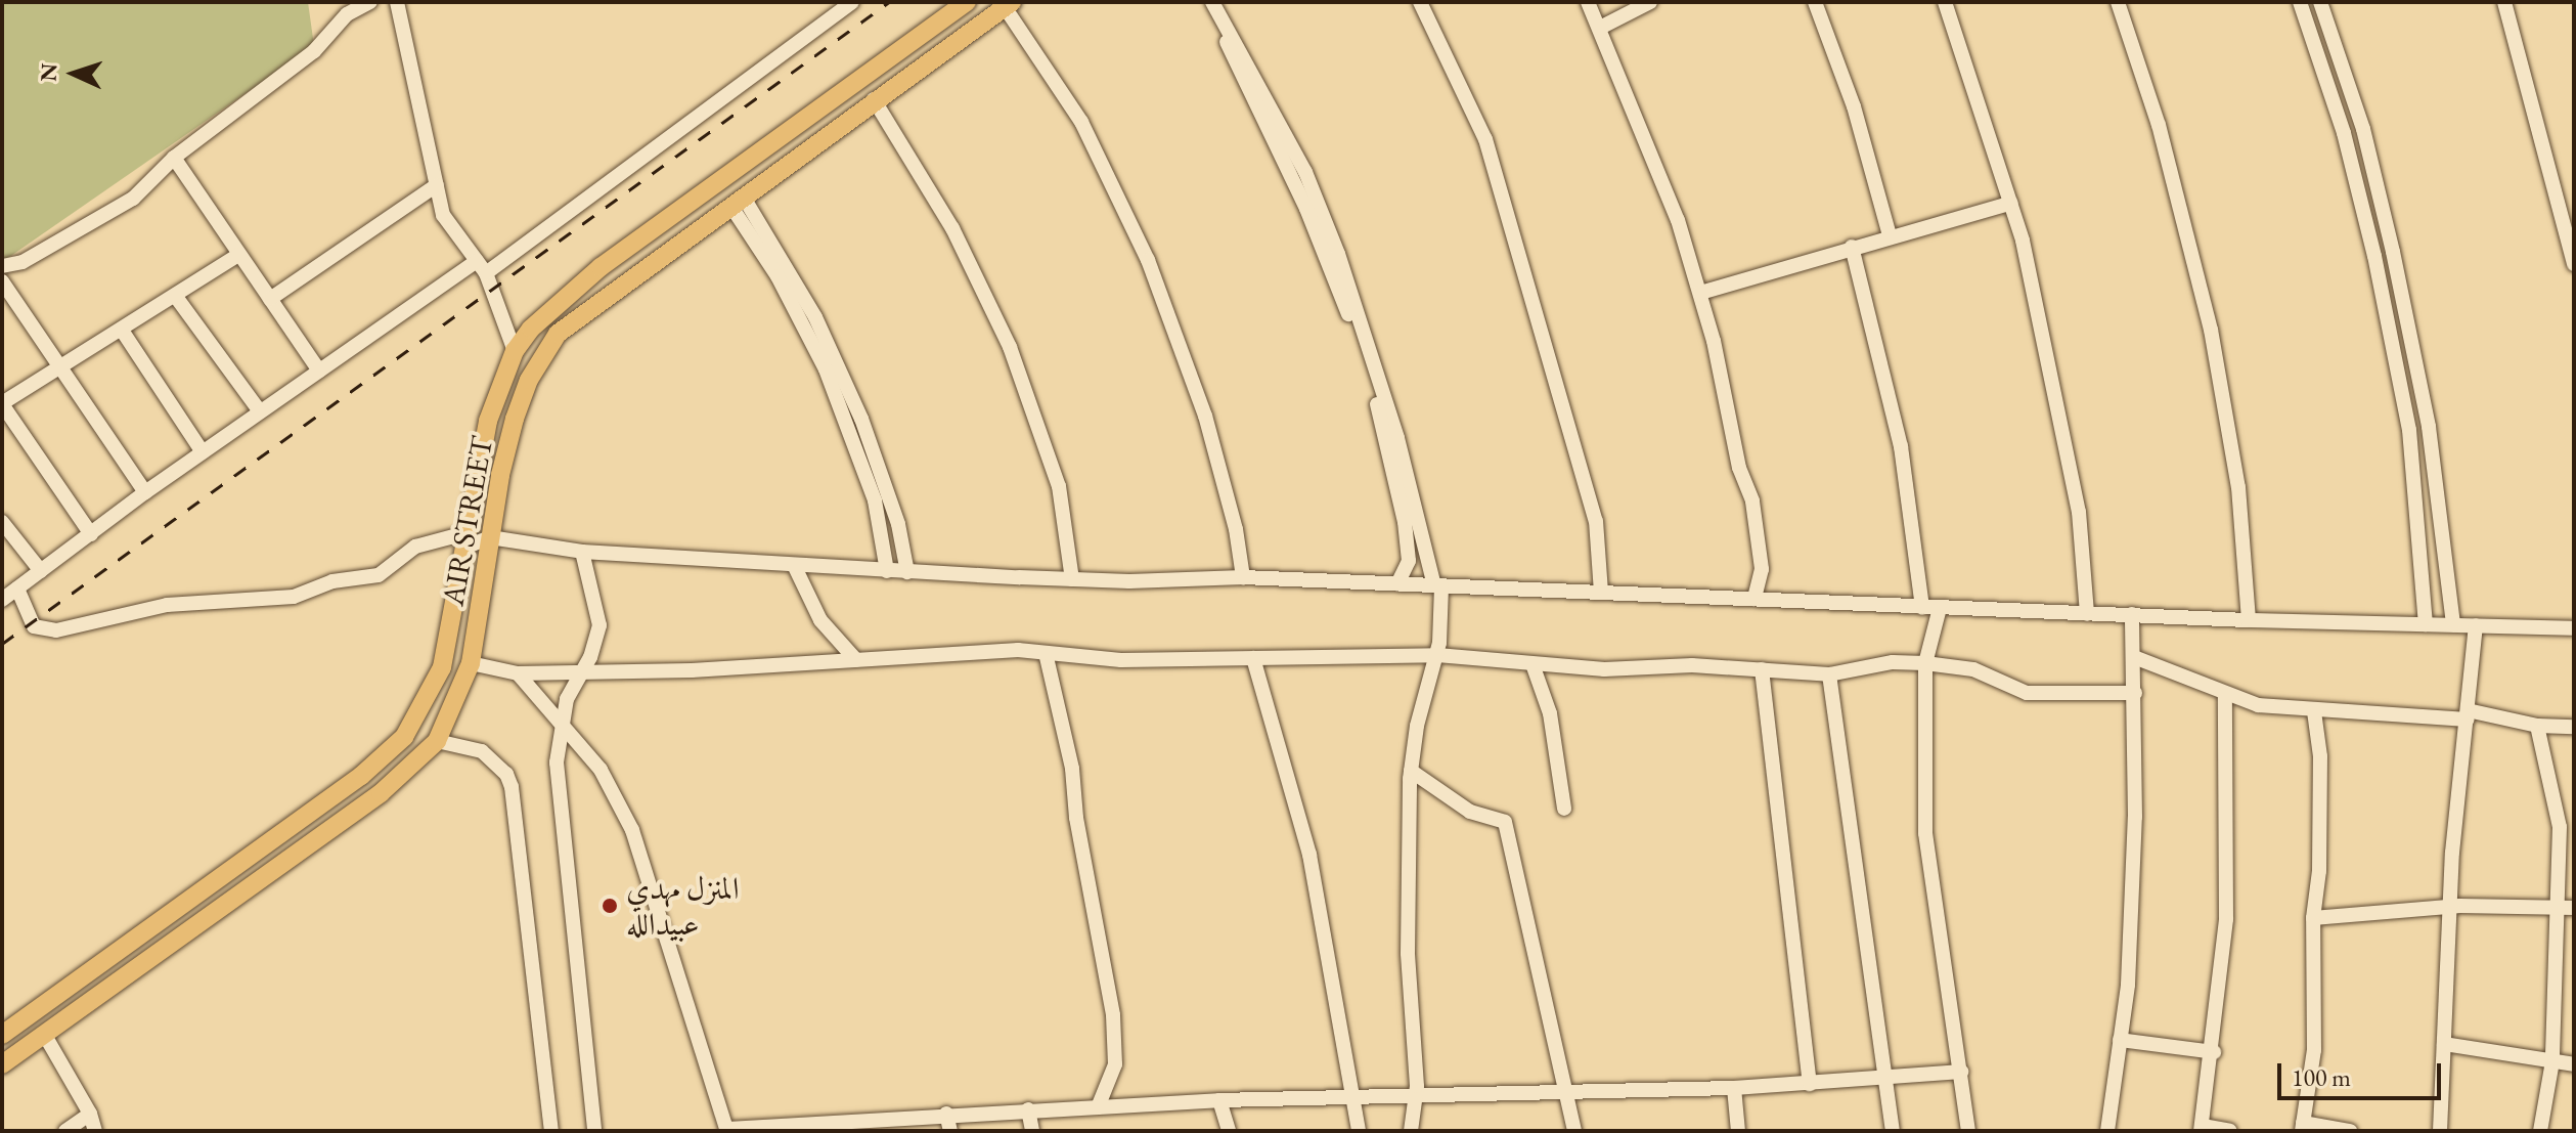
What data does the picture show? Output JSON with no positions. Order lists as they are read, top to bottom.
{
  "streets": {
    "main road": ["AIR STREET"]
  },
  "places": ["المنزل مهدي عبيدالله"],
  "scale_bar": "100 m",
  "north": "left"
}
